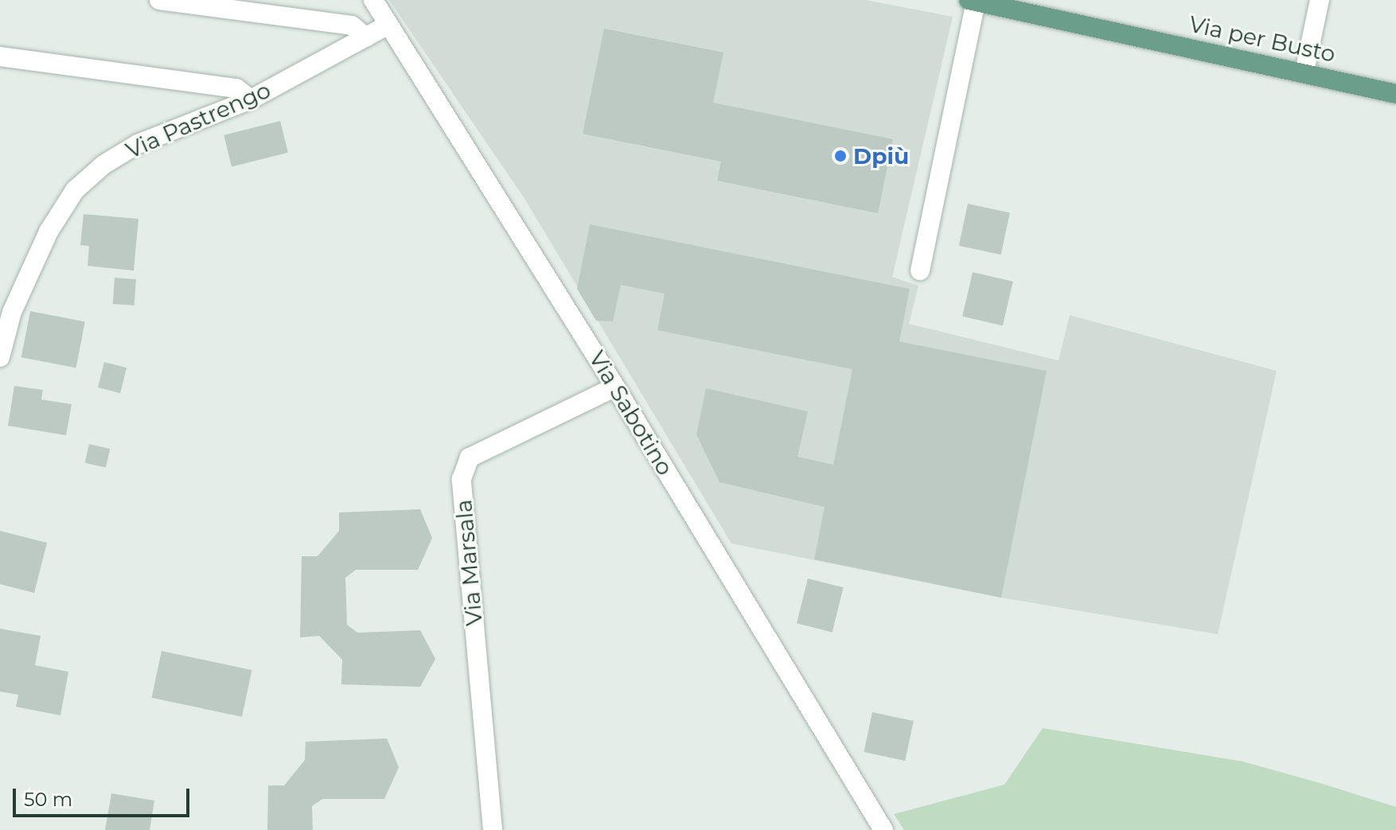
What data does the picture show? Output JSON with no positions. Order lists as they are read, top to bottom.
{
  "streets": {
    "main road": ["Via per Busto"],
    "street": ["Via Pastrengo", "Via Sabotino", "Via Marsala"]
  },
  "crossings": [
    ["Via Pastrengo", "Via Sabotino"],
    ["Via Sabotino", "Via Marsala"]
  ],
  "places": ["Dpiù"],
  "scale_bar": "50 m"
}
